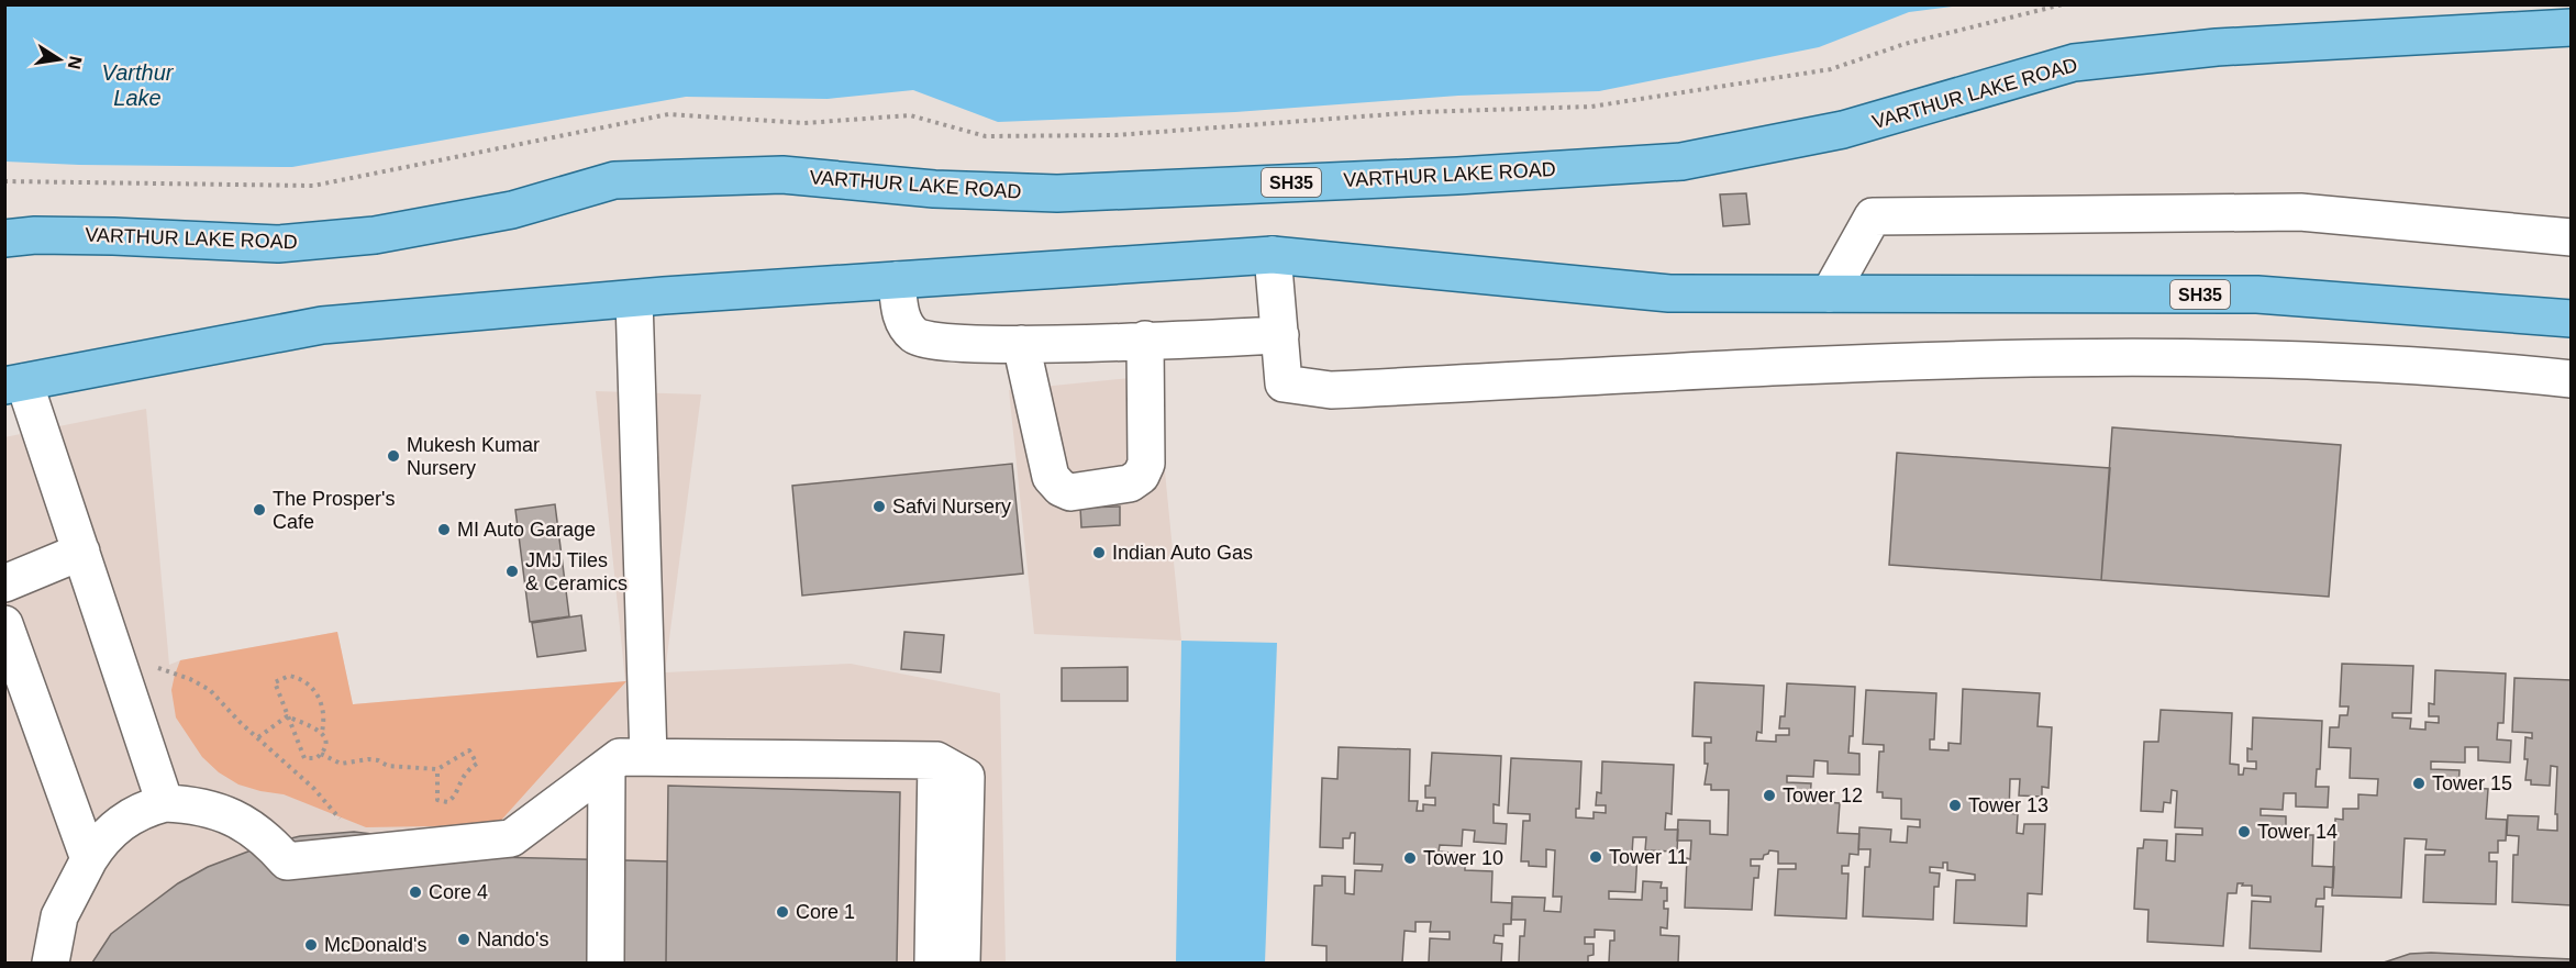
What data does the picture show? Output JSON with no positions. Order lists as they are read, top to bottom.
{
  "streets": {
    "main road": ["VARTHUR LAKE ROAD", "SH35"]
  },
  "water": ["Varthur Lake"],
  "places": [
    "Mukesh Kumar Nursery",
    "Safvi Nursery",
    "The Prosper's Cafe",
    "MI Auto Garage",
    "Indian Auto Gas",
    "JMJ Tiles & Ceramics",
    "Tower 15",
    "Tower 12",
    "Tower 13",
    "Tower 14",
    "Tower 11",
    "Tower 10",
    "Core 4",
    "Core 1",
    "Nando's",
    "McDonald's"
  ],
  "north": "right"
}
